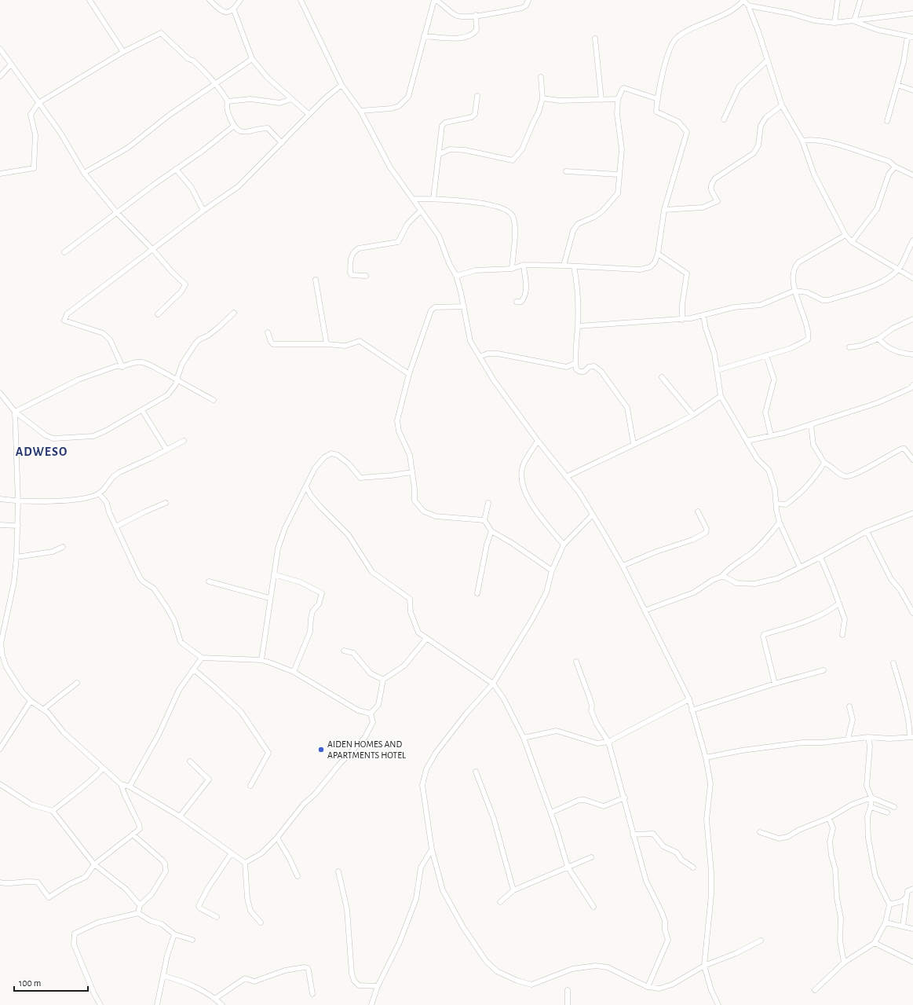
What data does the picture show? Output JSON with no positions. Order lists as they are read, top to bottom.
{
  "districts": ["ADWESO"],
  "places": ["AIDEN HOMES AND APARTMENTS HOTEL"],
  "scale_bar": "100 m"
}
